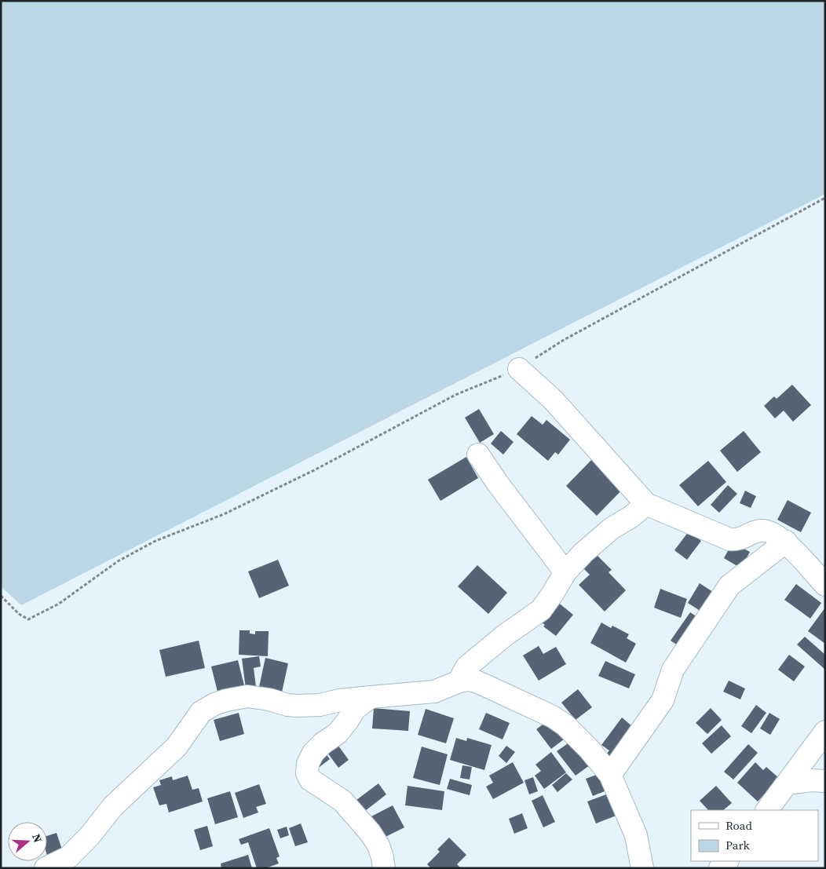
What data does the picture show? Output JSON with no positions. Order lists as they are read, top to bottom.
{
  "legend": ["Road", "Park"],
  "north": "right"
}
